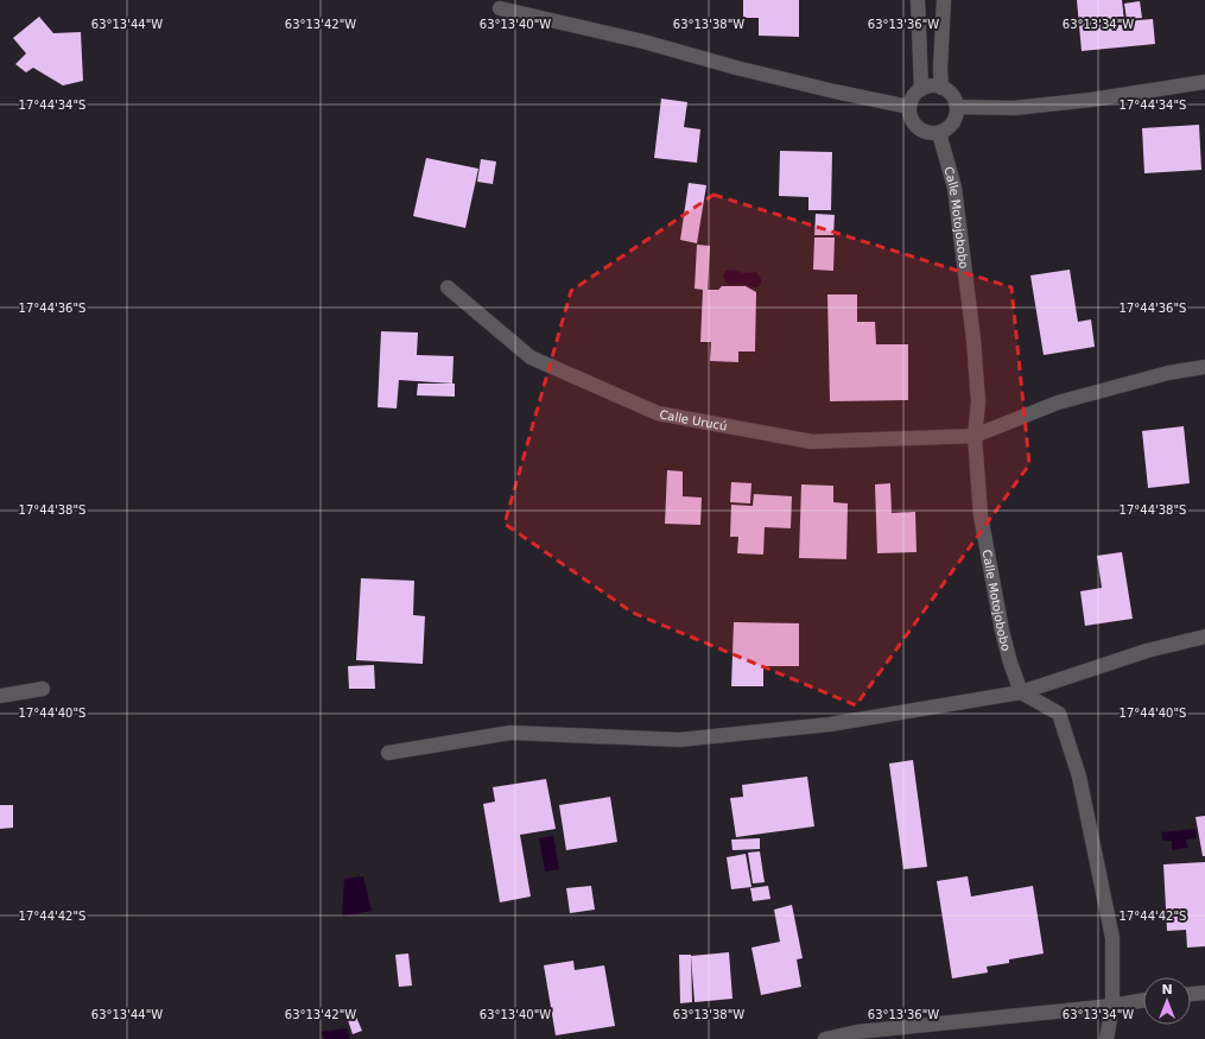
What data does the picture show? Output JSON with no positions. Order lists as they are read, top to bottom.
{
  "streets": {
    "street": ["Calle Motojobobo", "Calle Urucú"]
  },
  "crossings": [
    ["Calle Motojobobo", "Calle Urucú"]
  ],
  "north": "top",
  "coordinates": [
    "63°13'44\"W",
    "63°13'42\"W",
    "63°13'40\"W",
    "63°13'38\"W",
    "63°13'36\"W",
    "63°13'34\"W",
    "17°44'34\"S",
    "17°44'36\"S",
    "17°44'38\"S",
    "17°44'40\"S",
    "17°44'42\"S"
  ]
}
